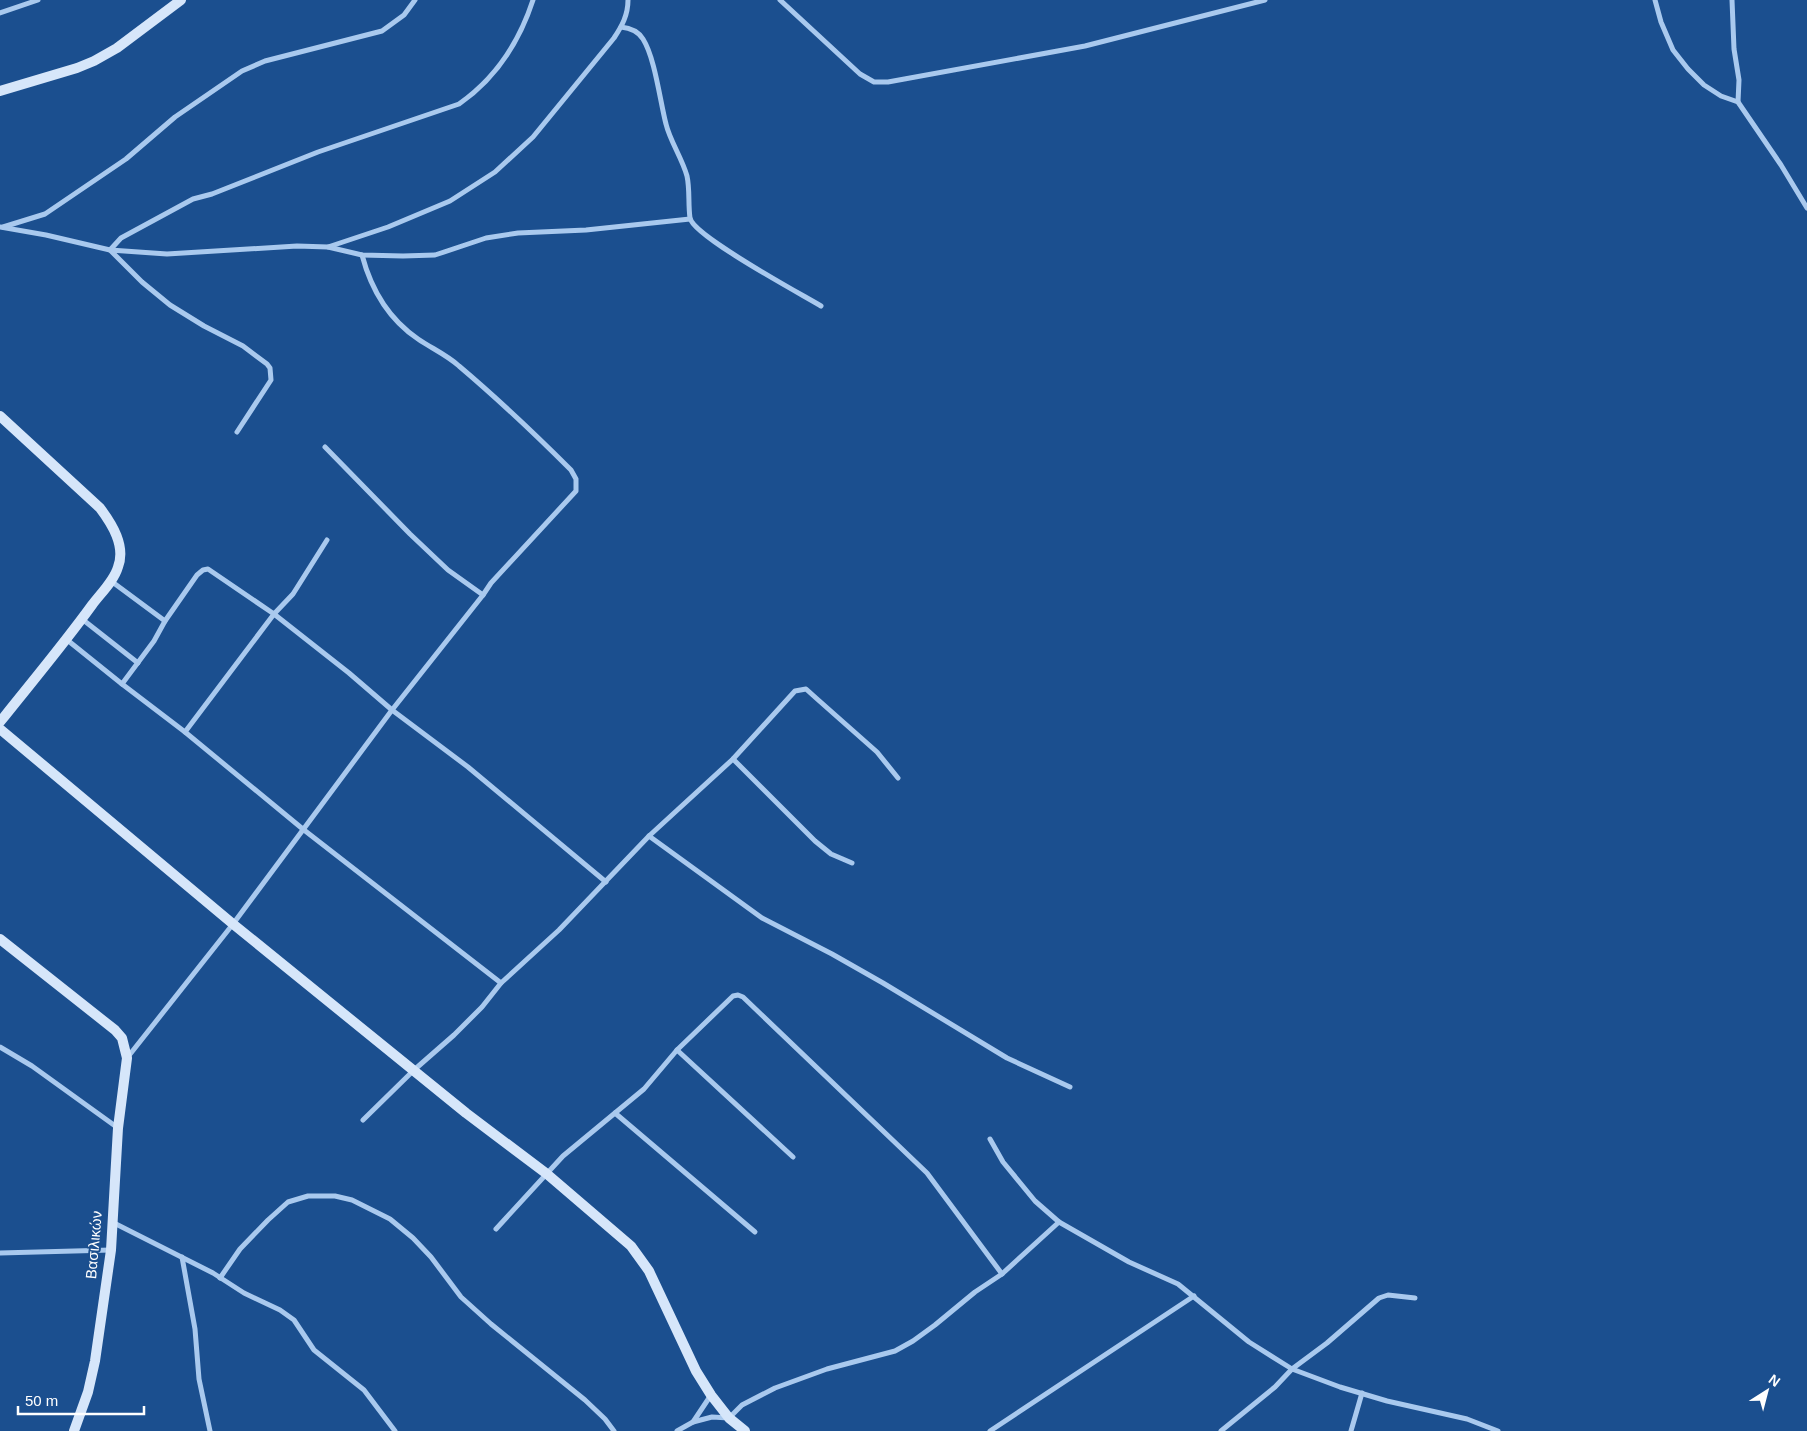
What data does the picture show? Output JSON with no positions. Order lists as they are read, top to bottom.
{
  "streets": {
    "street": ["Βασιλικών"]
  },
  "scale_bar": "50 m",
  "north": "top right"
}
